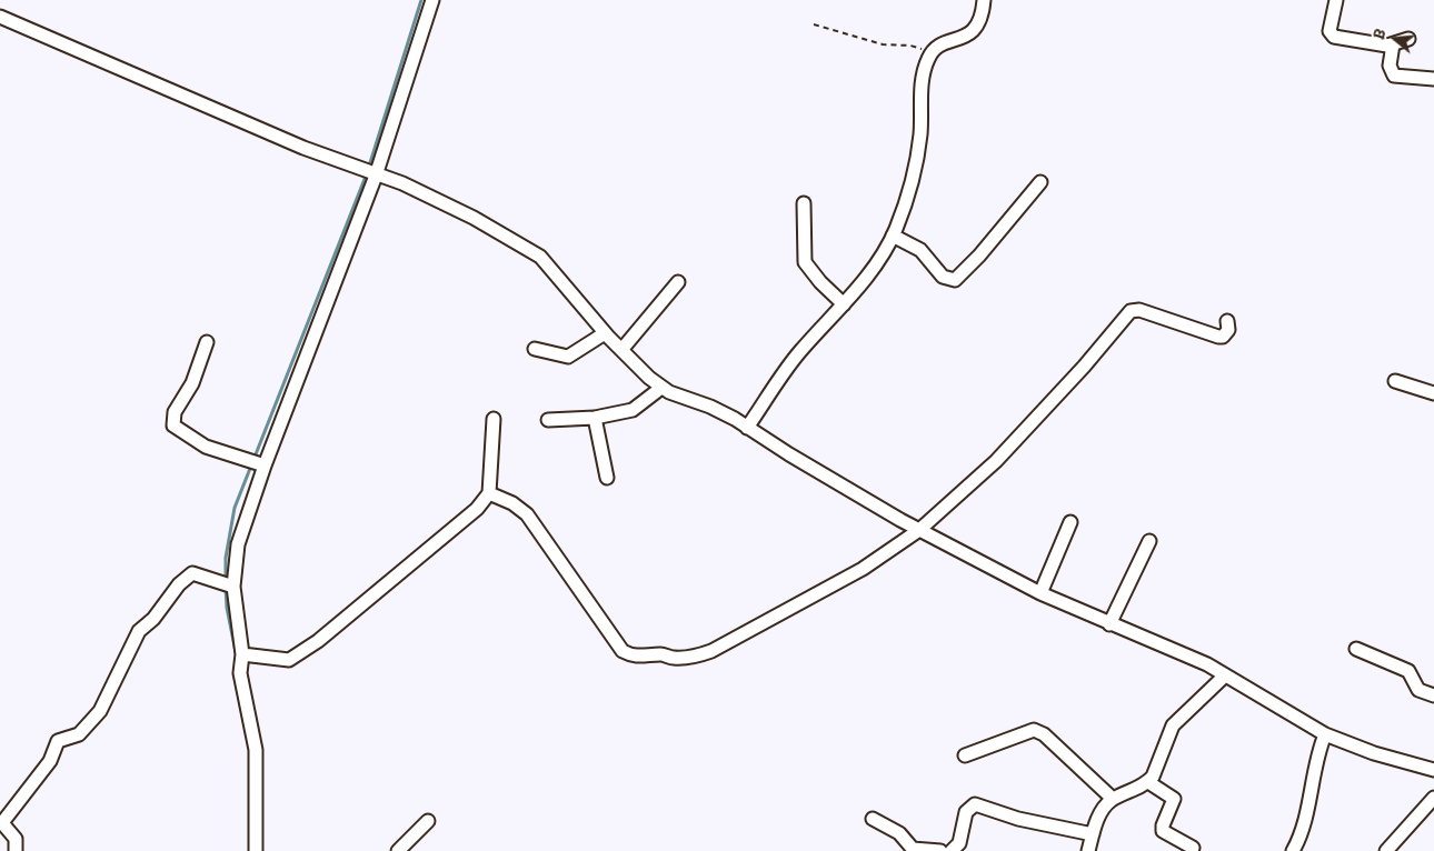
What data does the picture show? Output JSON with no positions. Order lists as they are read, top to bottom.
{
  "north": "left"
}
